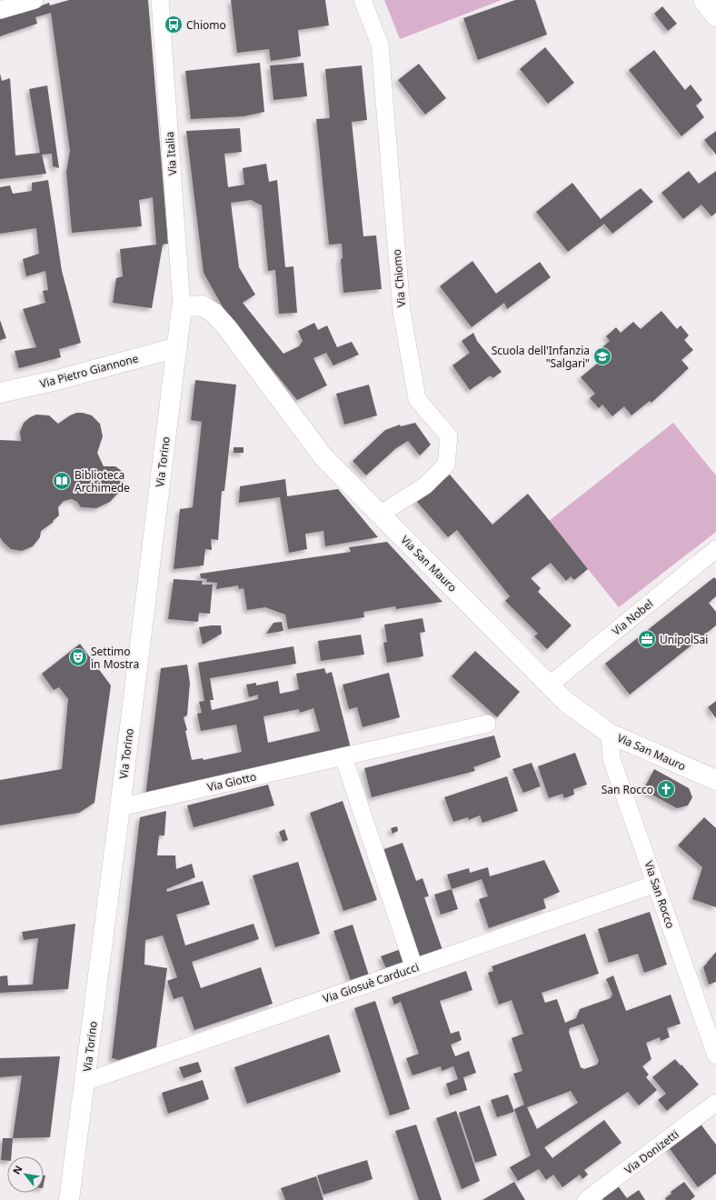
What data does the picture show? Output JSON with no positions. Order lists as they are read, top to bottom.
{
  "streets": {
    "street": [
      "Via Italia",
      "Via Chiomo",
      "Via Pietro Giannone",
      "Via Torino",
      "Via San Mauro",
      "Via Nobel",
      "Via Giotto",
      "Via San Rocco",
      "Via Giosuè Carducci",
      "Via Donizetti"
    ]
  },
  "crossings": [
    ["Via Italia", "Via Torino"],
    ["Via Italia", "Via San Mauro"],
    ["Via Chiomo", "Via San Mauro"],
    ["Via Pietro Giannone", "Via Torino"],
    ["Via Torino", "Via San Mauro"],
    ["Via Torino", "Via Giotto"],
    ["Via Torino", "Via Giosuè Carducci"],
    ["Via San Mauro", "Via Nobel"],
    ["Via San Mauro", "Via San Rocco"],
    ["Via San Rocco", "Via Giosuè Carducci"]
  ],
  "places": {
    "bus stop": ["Chiomo"],
    "school or university": ["Scuola dell'Infanzia \"Salgari\""],
    "library": ["Biblioteca Archimede"],
    "office": ["UnipolSai"],
    "theatre": ["Settimo in Mostra"],
    "church": ["San Rocco"]
  },
  "north": "top left"
}
